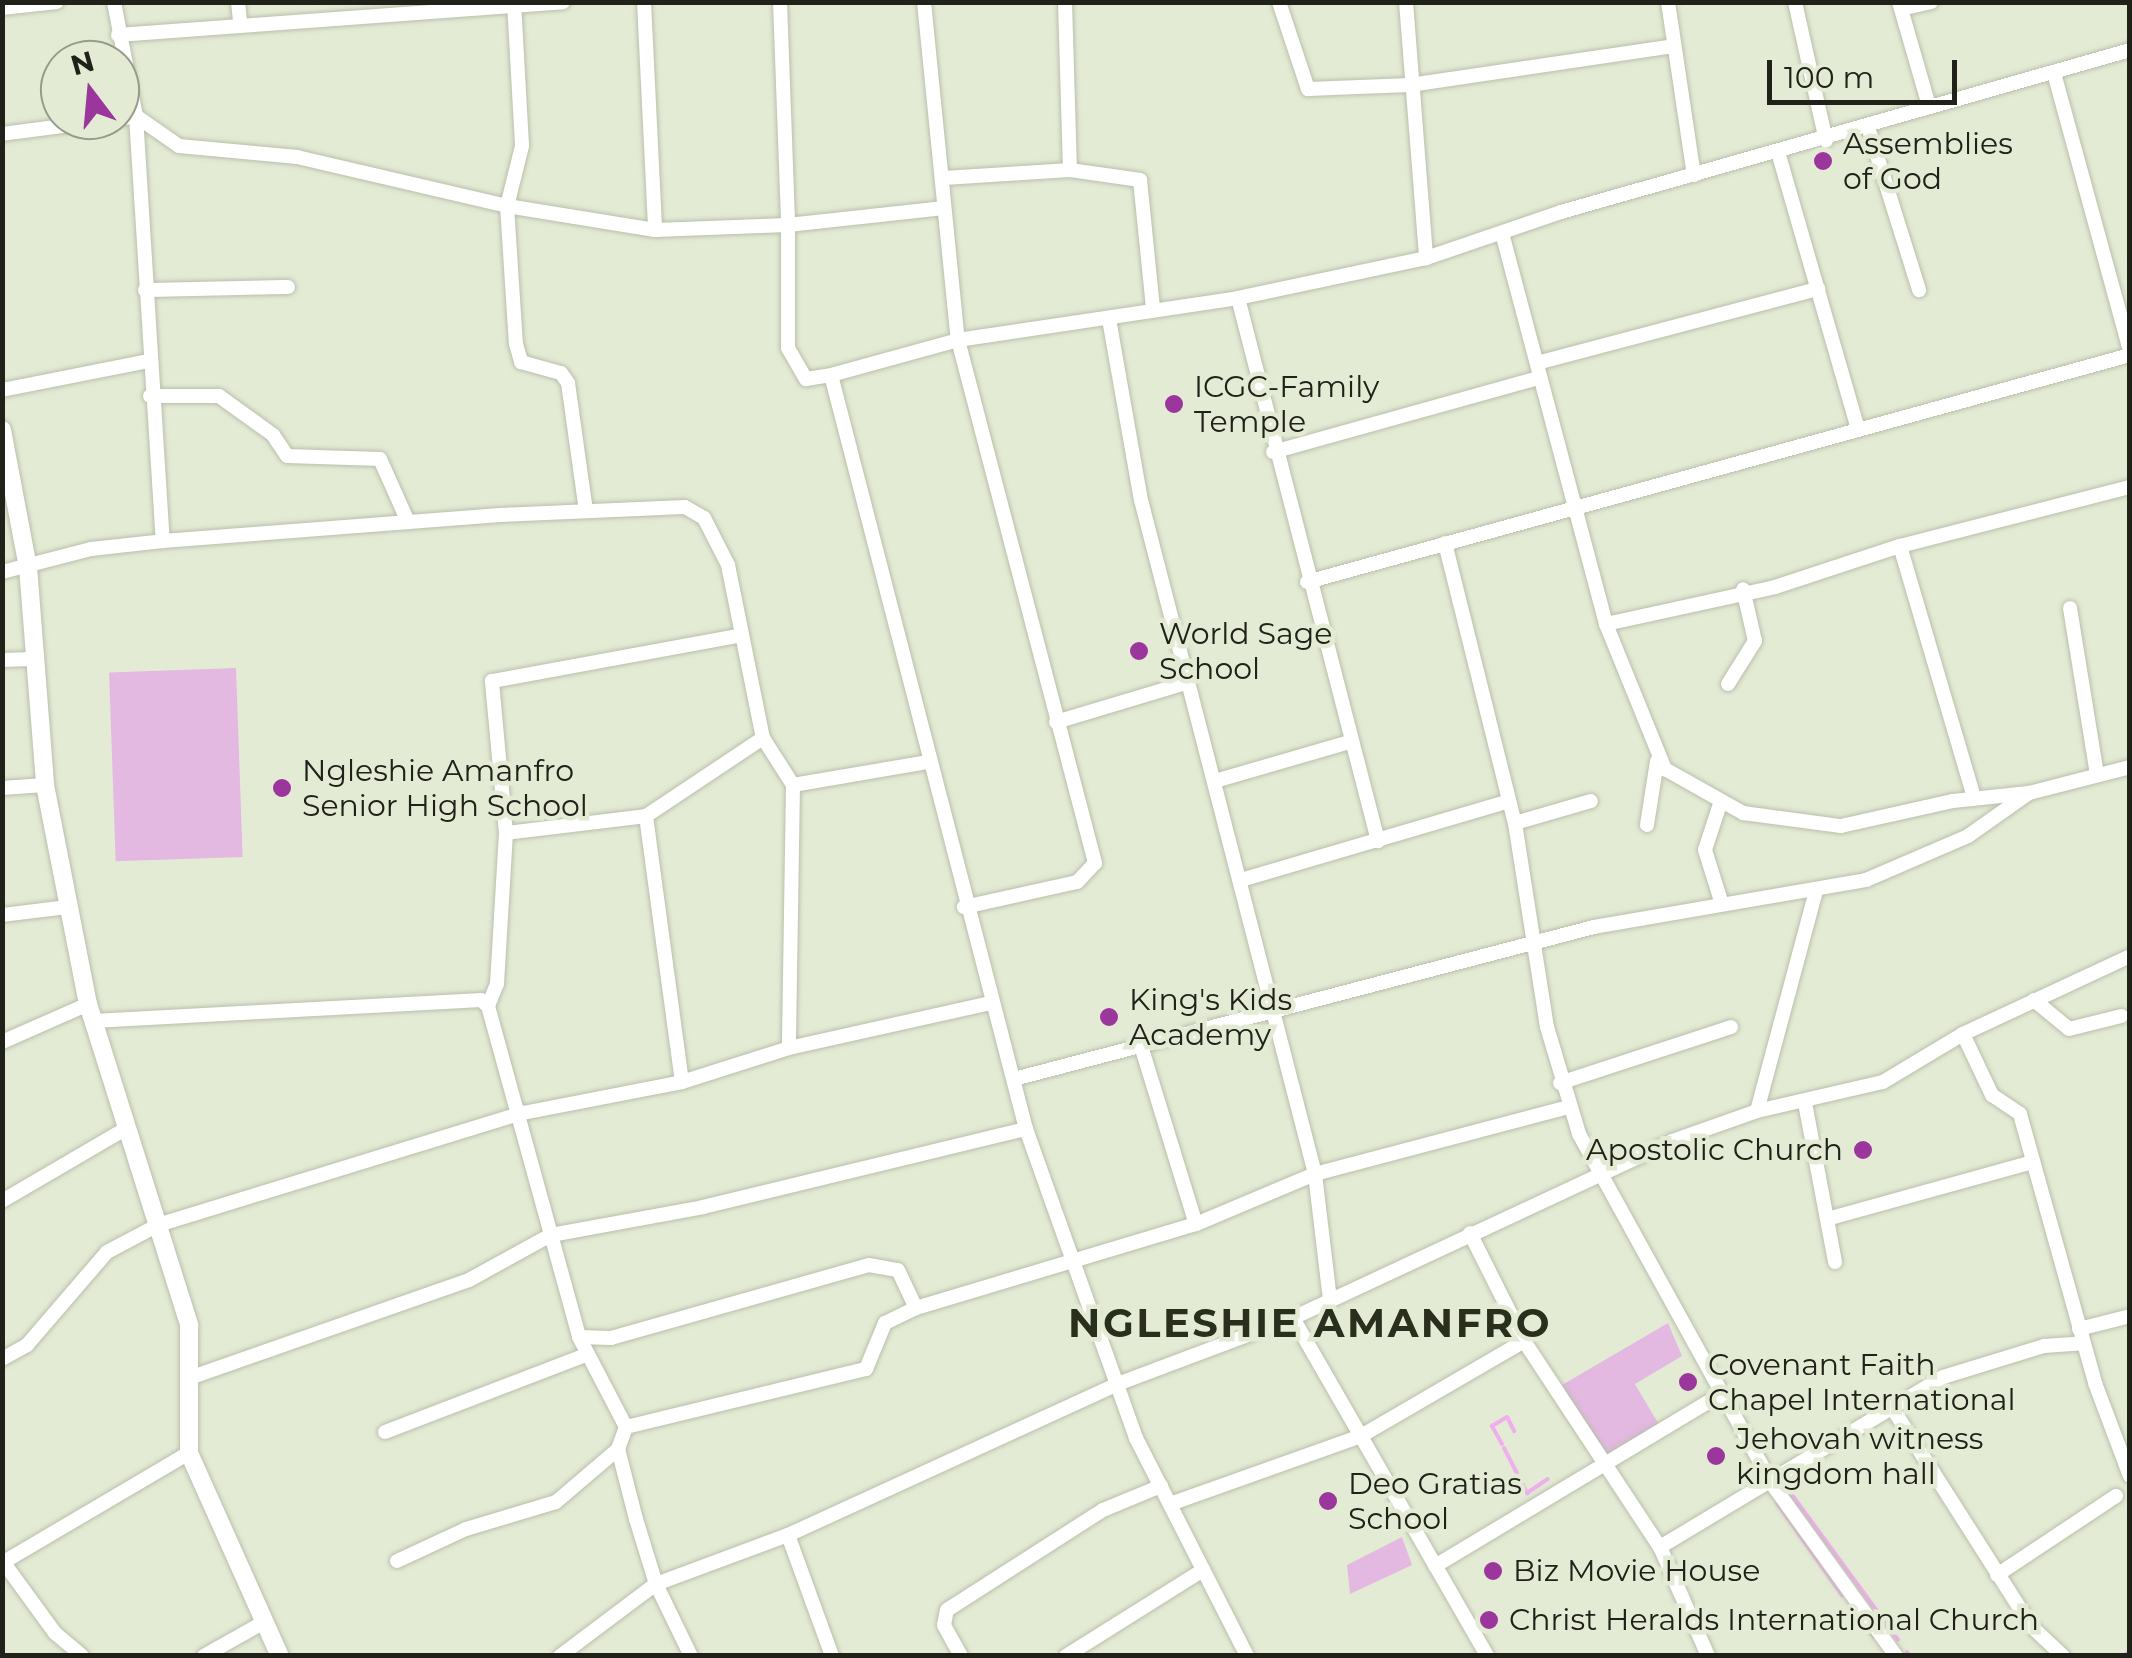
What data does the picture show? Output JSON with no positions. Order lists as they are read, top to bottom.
{
  "districts": ["NGLESHIE AMANFRO"],
  "places": [
    "Assemblies of God",
    "ICGC-Family Temple",
    "World Sage School",
    "Ngleshie Amanfro Senior High School",
    "King's Kids Academy",
    "Apostolic Church",
    "Covenant Faith Chapel International",
    "Jehovah witness kingdom hall",
    "Deo Gratias School",
    "Biz Movie House",
    "Christ Heralds International Church"
  ],
  "scale_bar": "100 m",
  "north": "top"
}
